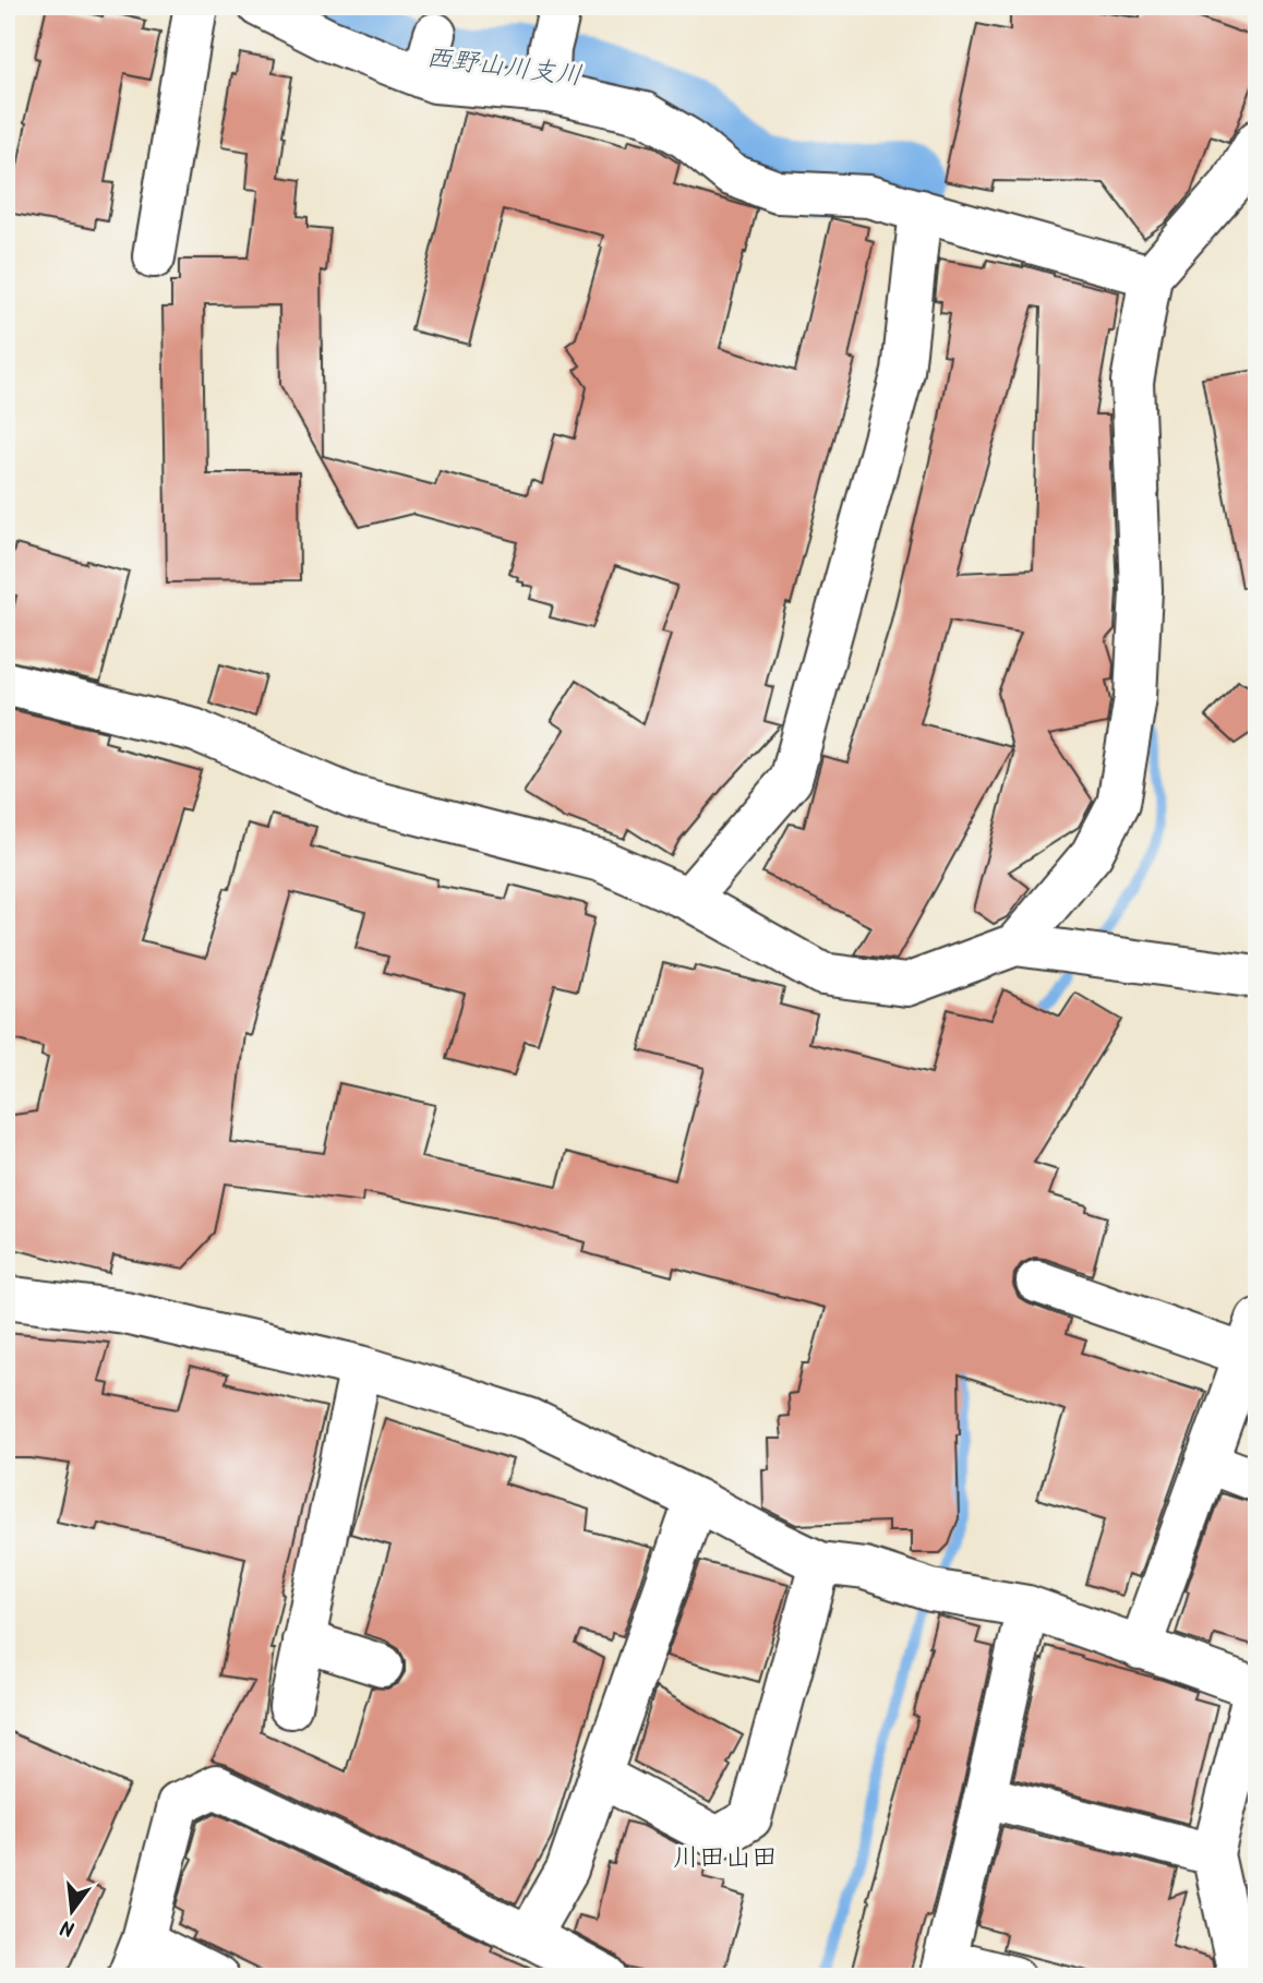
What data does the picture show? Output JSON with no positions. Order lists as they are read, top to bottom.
{
  "districts": ["川田山田"],
  "water": ["西野山川支川"],
  "north": "bottom"
}
